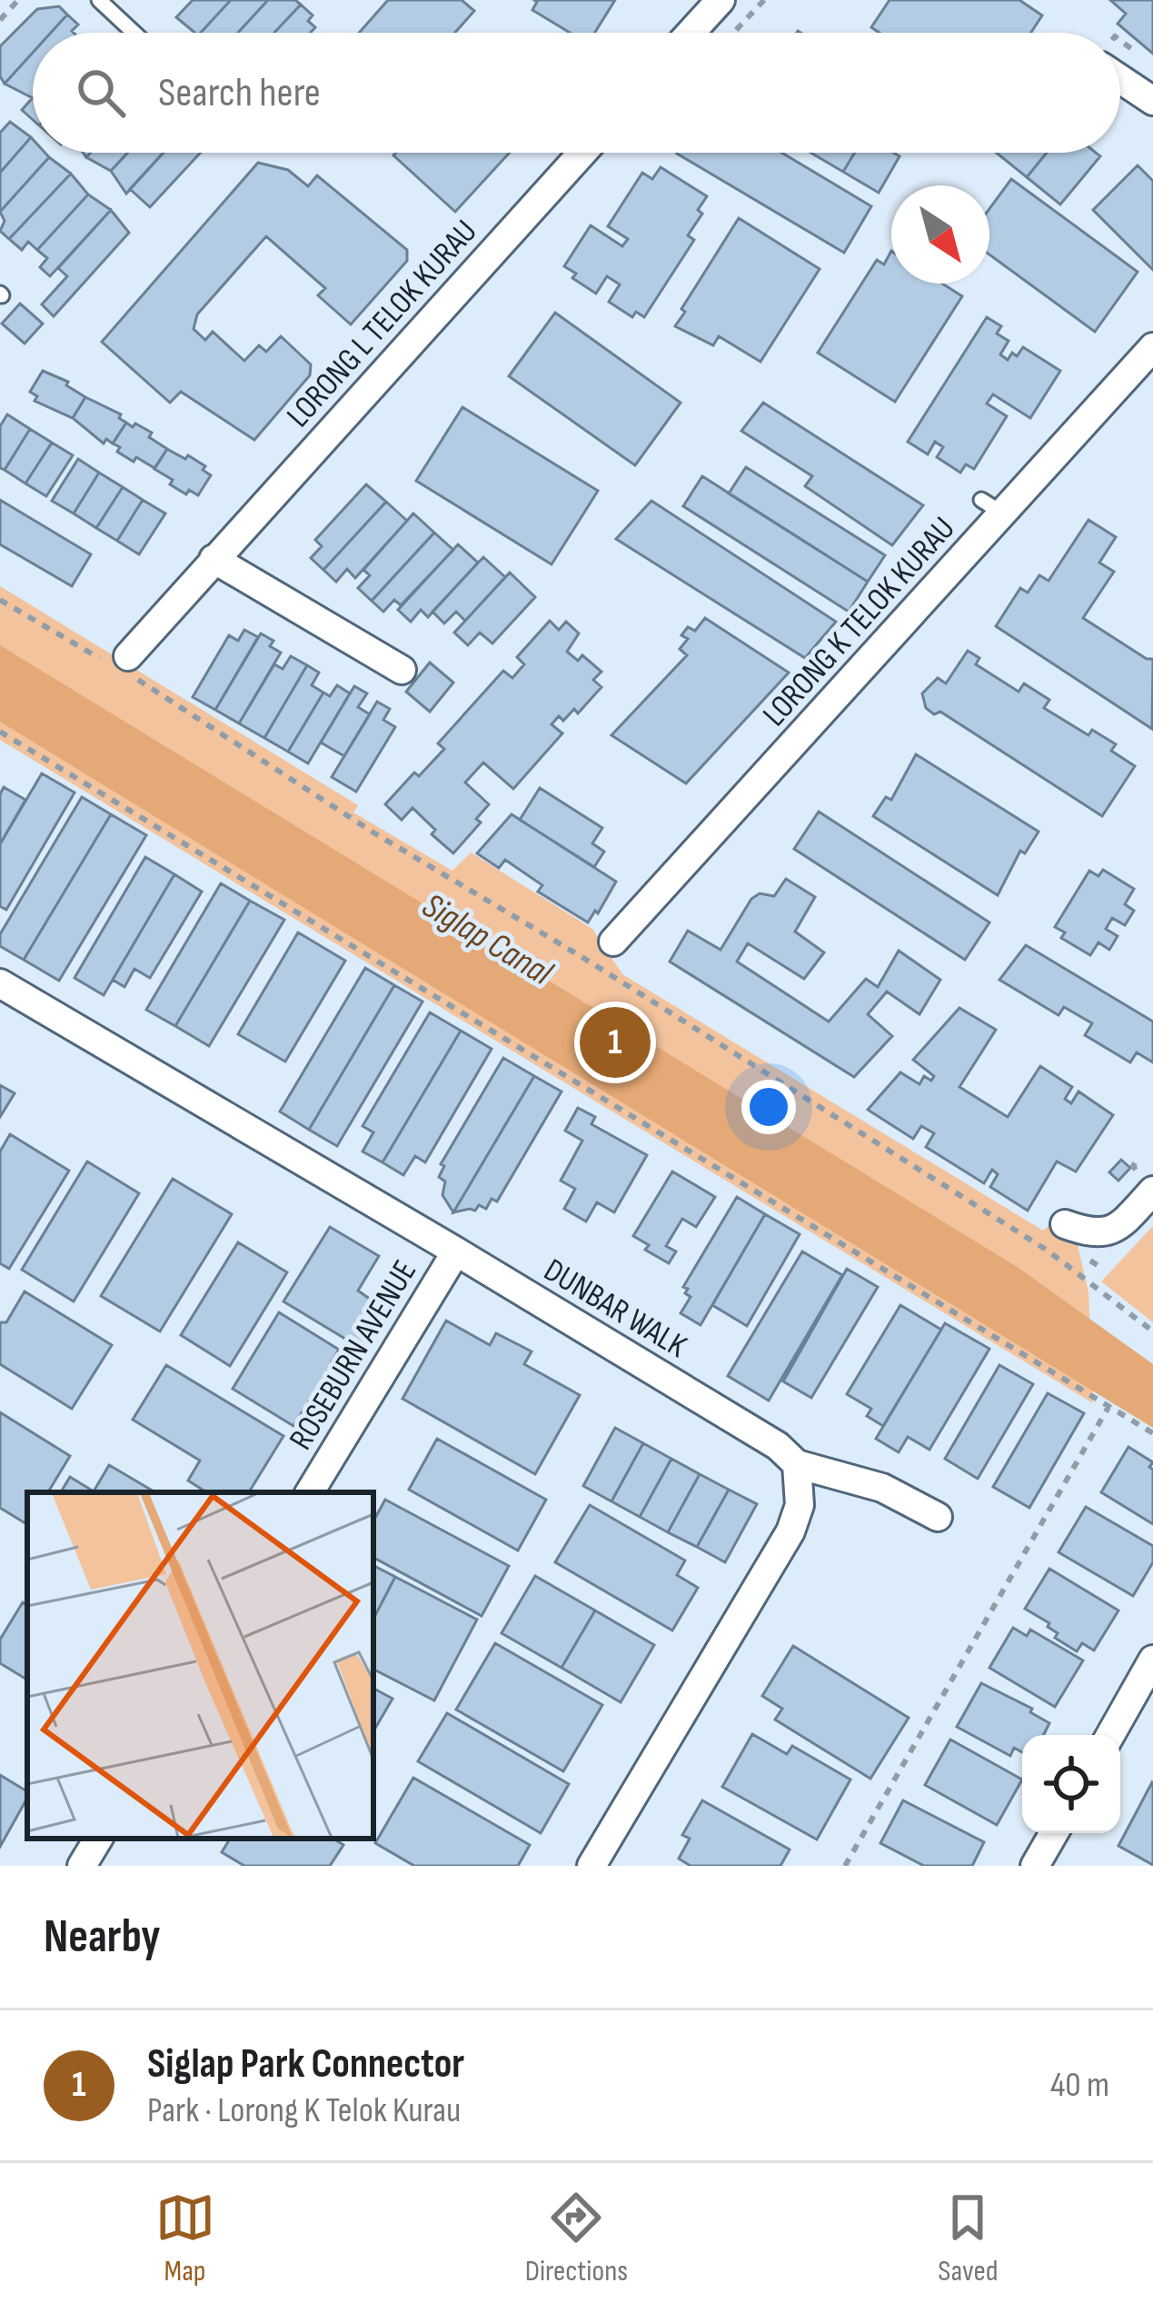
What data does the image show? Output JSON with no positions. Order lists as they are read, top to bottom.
{
  "streets": {
    "street": [
      "LORONG L TELOK KURAU",
      "LORONG K TELOK KURAU",
      "DUNBAR WALK",
      "ROSEBURN AVENUE"
    ]
  },
  "crossings": [
    ["DUNBAR WALK", "ROSEBURN AVENUE"]
  ],
  "water": ["Siglap Canal"],
  "north": "bottom right",
  "page": {
    "search": "Search here",
    "pins": "1",
    "heading": "Nearby",
    "list": [
      {
        "mark": "1",
        "name": "Siglap Park Connector",
        "note": "Park · Lorong K Telok Kurau",
        "value": "40 m"
      }
    ],
    "nav": ["Map", "Directions", "Saved"]
  }
}
